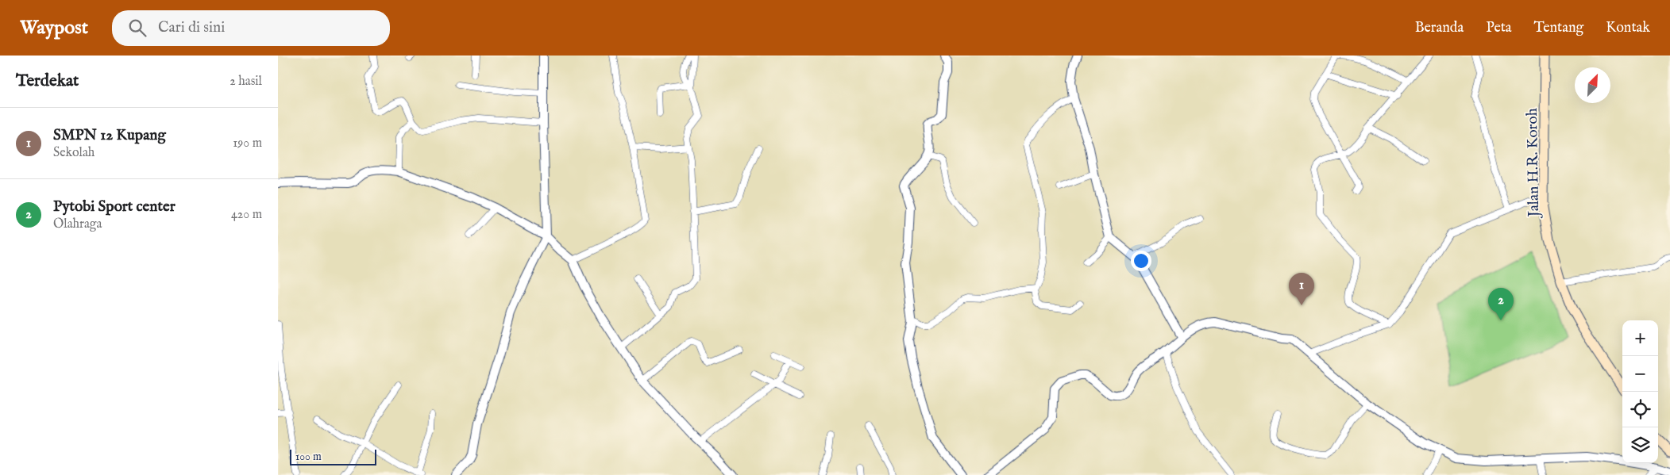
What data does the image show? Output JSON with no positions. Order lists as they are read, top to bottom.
{
  "streets": {
    "main road": ["Jalan H.R. Koroh"]
  },
  "scale_bar": "100 m",
  "north": "top right",
  "page": {
    "header": "Waypost",
    "search": "Cari di sini",
    "nav": [
      "Beranda",
      "Peta",
      "Tentang",
      "Kontak"
    ],
    "heading": ["Terdekat", "2 hasil"],
    "list": [
      {
        "mark": "1",
        "name": "SMPN 12 Kupang",
        "note": "Sekolah",
        "value": "190 m"
      },
      {
        "mark": "2",
        "name": "Pytobi Sport center",
        "note": "Olahraga",
        "value": "420 m"
      }
    ],
    "pins": ["1", "2"],
    "map_buttons": ["+", "−"],
    "scale": "100 m"
  }
}
